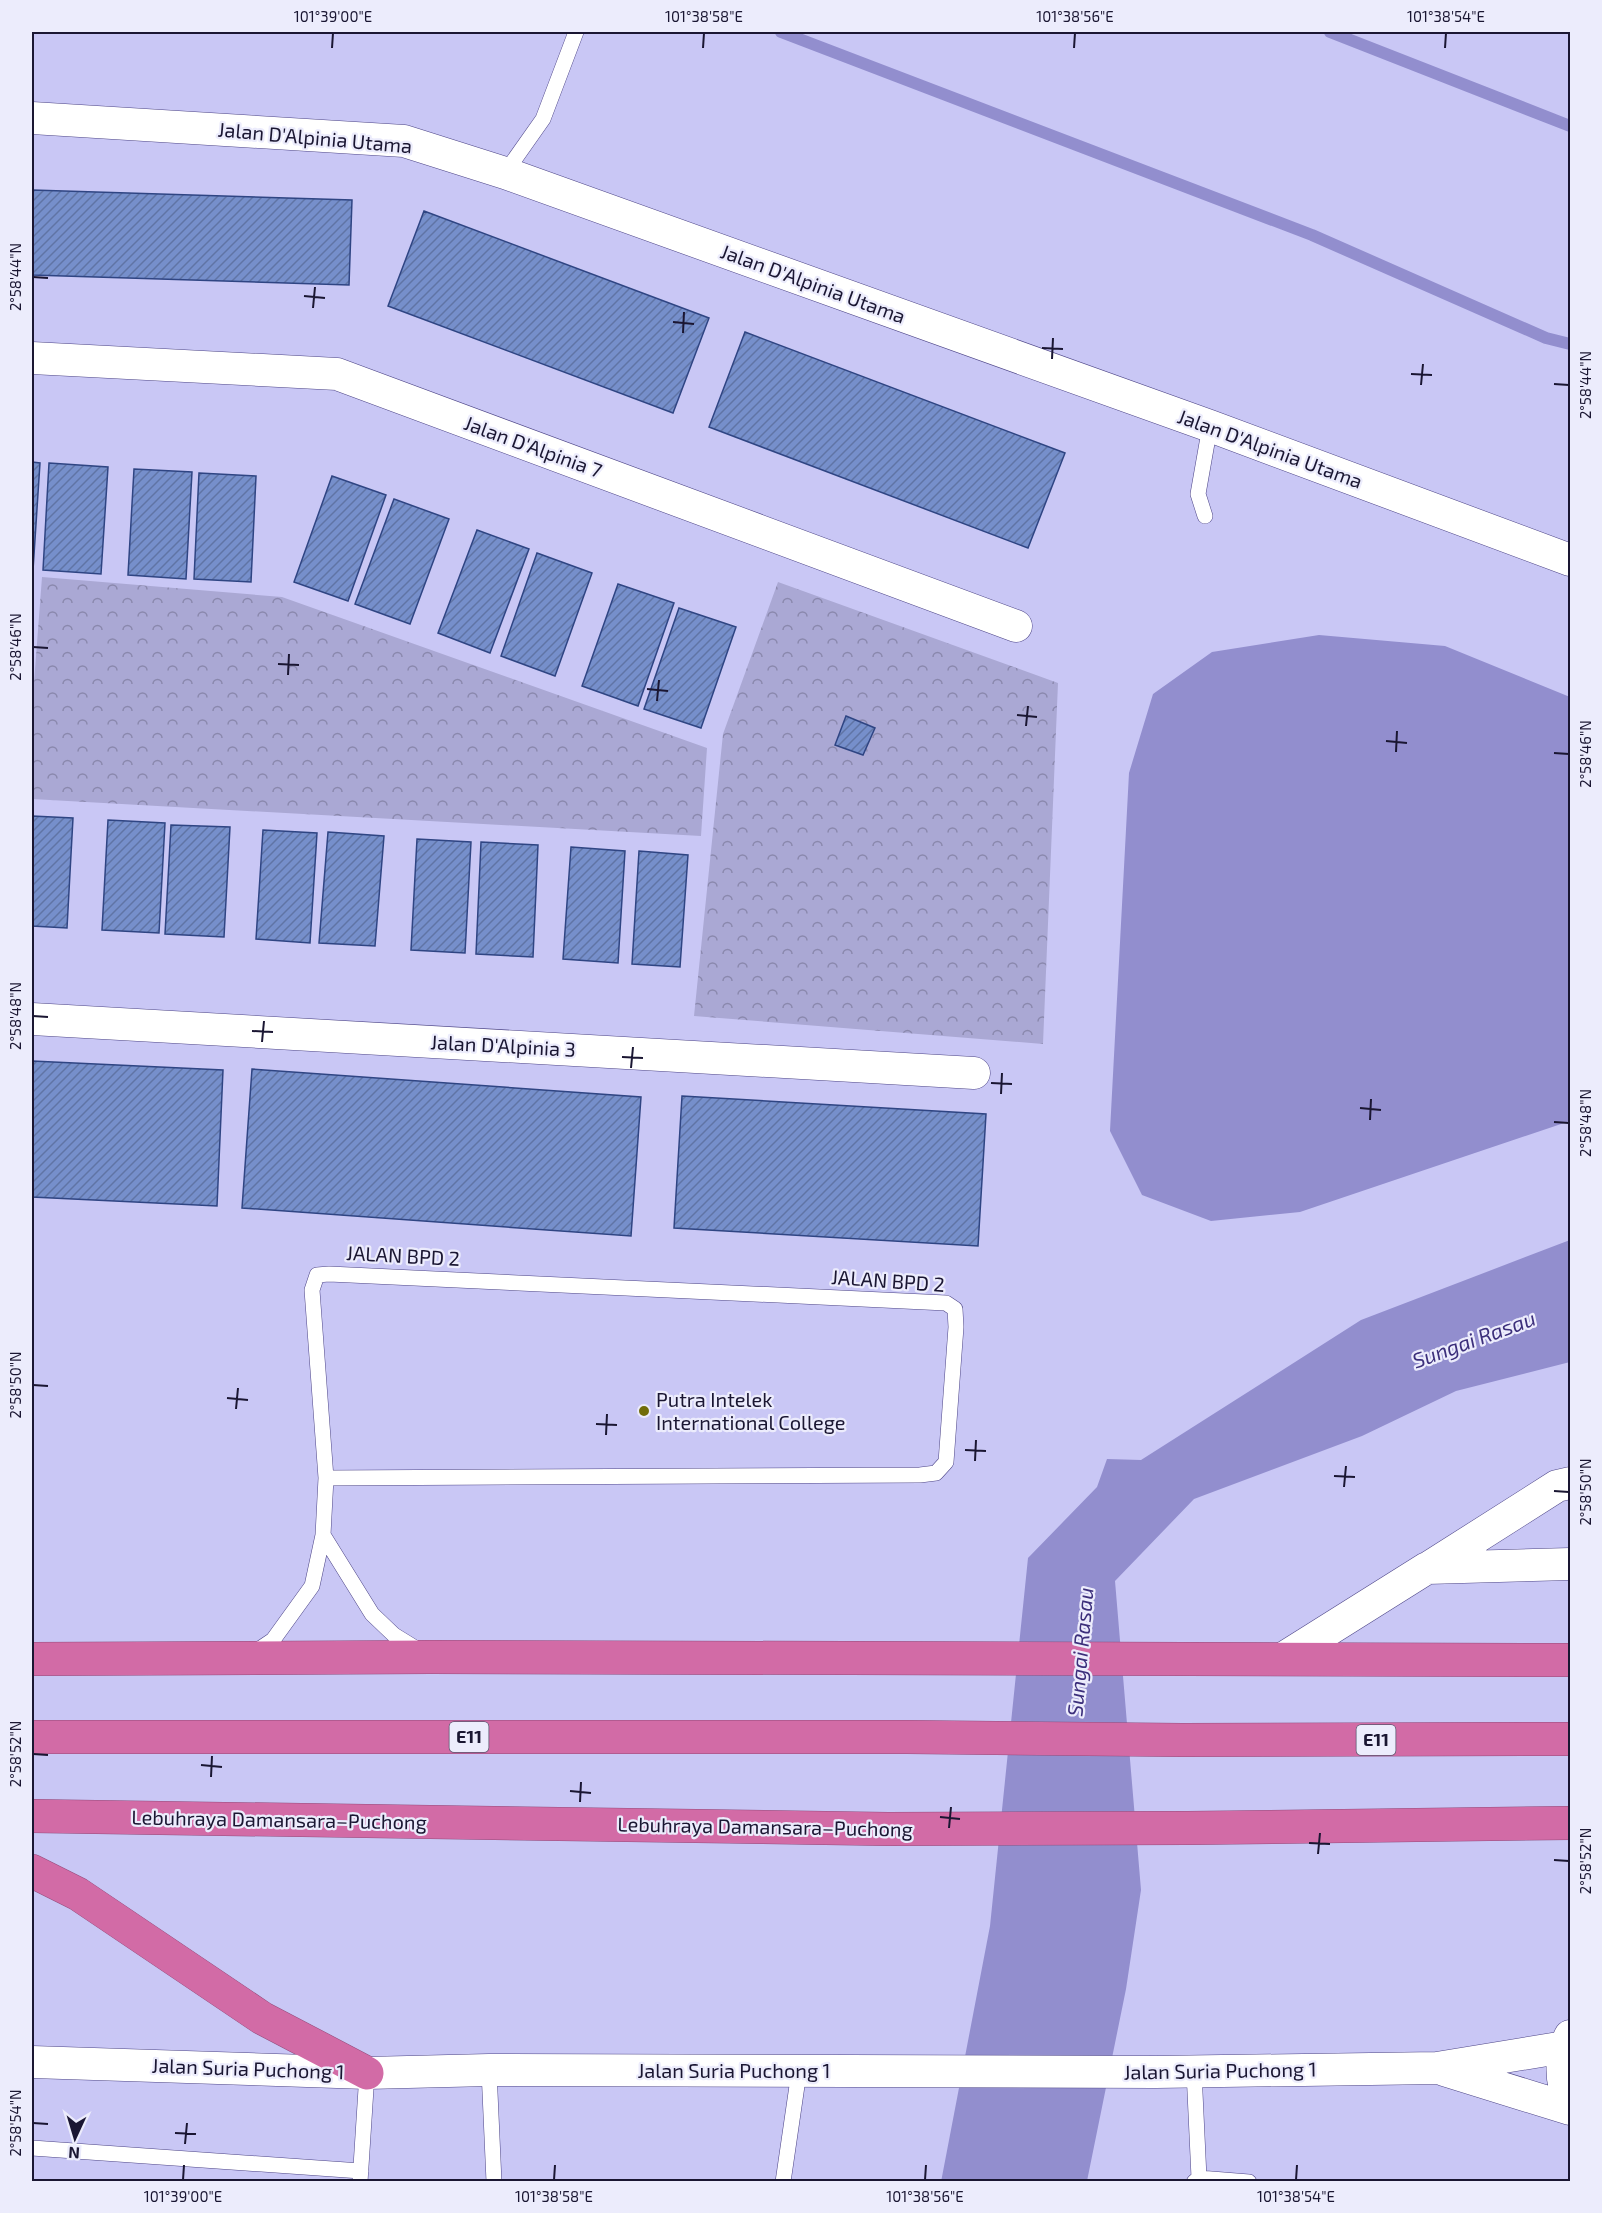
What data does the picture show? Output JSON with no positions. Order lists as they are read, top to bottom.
{
  "streets": {
    "highway": ["E11", "Lebuhraya Damansara–Puchong"],
    "street": [
      "Jalan D'Alpinia Utama",
      "Jalan D'Alpinia 7",
      "Jalan D'Alpinia 3",
      "Jalan Suria Puchong 1"
    ],
    "lane": ["JALAN BPD 2"]
  },
  "water": ["Sungai Rasau"],
  "places": ["Putra Intelek International College"],
  "north": "bottom",
  "coordinates": [
    "101°39'00\"E",
    "101°38'58\"E",
    "101°38'56\"E",
    "101°38'54\"E",
    "2°58'44\"N",
    "2°58'46\"N",
    "2°58'48\"N",
    "2°58'50\"N",
    "2°58'52\"N",
    "2°58'54\"N"
  ]
}
